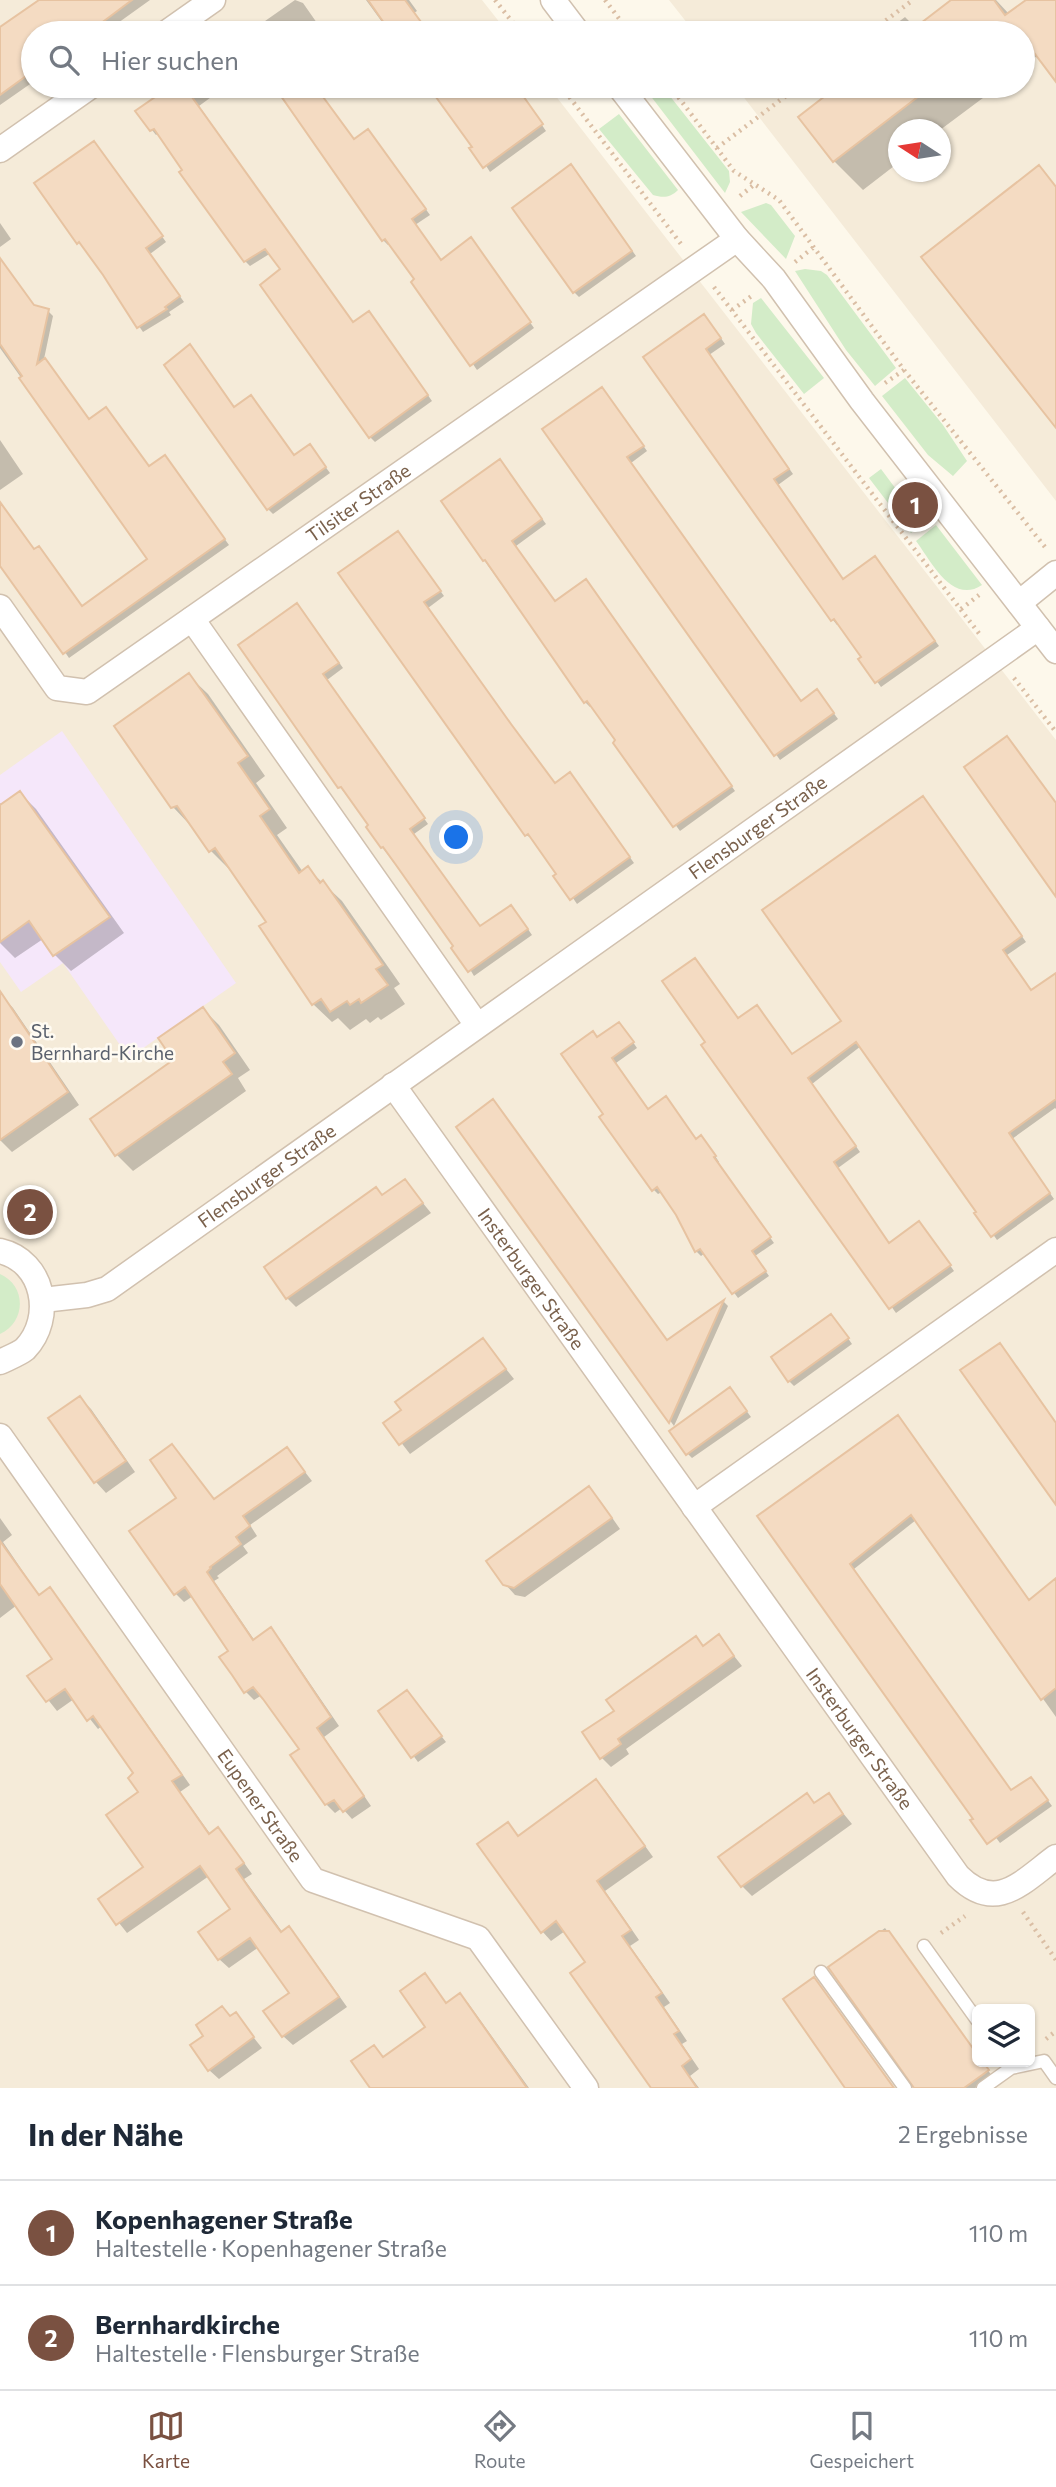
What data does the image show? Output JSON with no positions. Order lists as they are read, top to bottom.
{
  "streets": {
    "street": [
      "Tilsiter Straße",
      "Flensburger Straße",
      "Insterburger Straße",
      "Eupener Straße"
    ]
  },
  "crossings": [
    ["Flensburger Straße", "Insterburger Straße"]
  ],
  "places": ["St. Bernhard-Kirche"],
  "north": "left",
  "page": {
    "search": "Hier suchen",
    "pins": ["1", "2"],
    "heading": ["In der Nähe", "2 Ergebnisse"],
    "list": [
      {
        "mark": "1",
        "name": "Kopenhagener Straße",
        "note": "Haltestelle · Kopenhagener Straße",
        "value": "110 m"
      },
      {
        "mark": "2",
        "name": "Bernhardkirche",
        "note": "Haltestelle · Flensburger Straße",
        "value": "110 m"
      }
    ],
    "nav": ["Karte", "Route", "Gespeichert"]
  }
}
